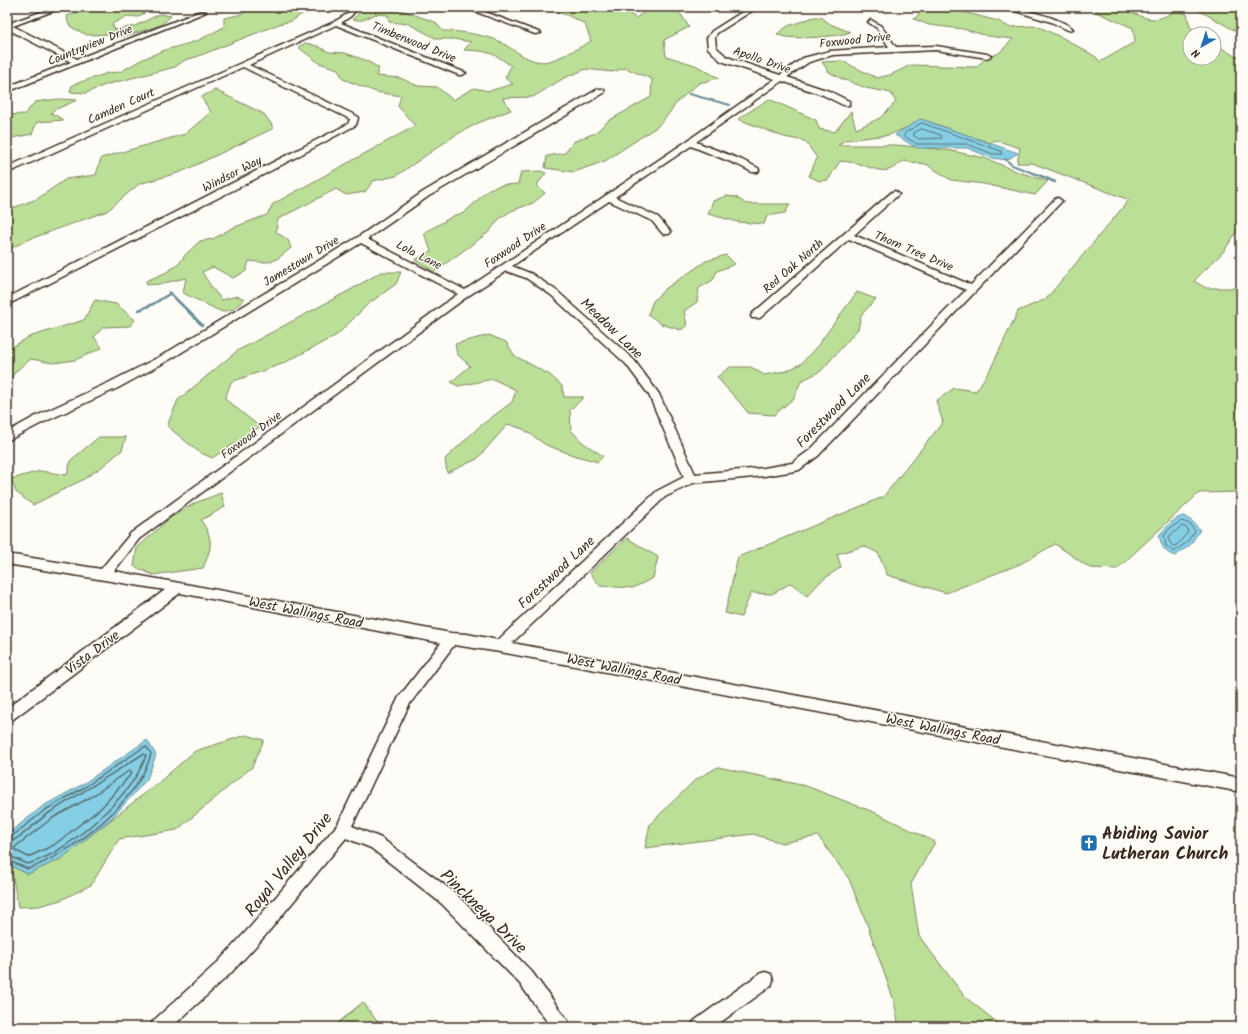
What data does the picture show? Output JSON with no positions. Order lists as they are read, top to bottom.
{
  "streets": {
    "street": [
      "Foxwood Drive",
      "Timberwood Drive",
      "Countryview Drive",
      "Apollo Drive",
      "Camden Court",
      "Windsor Way",
      "Thorn Tree Drive",
      "Lola Lane",
      "Jamestown Drive",
      "Red Oak North",
      "Meadow Lane",
      "Forestwood Lane",
      "West Wallings Road",
      "Vista Drive",
      "Royal Valley Drive",
      "Pinckneya Drive"
    ]
  },
  "crossings": [
    ["Foxwood Drive", "Apollo Drive"],
    ["Foxwood Drive", "Lola Lane"],
    ["Foxwood Drive", "Meadow Lane"],
    ["Foxwood Drive", "West Wallings Road"],
    ["Timberwood Drive", "Camden Court"],
    ["Camden Court", "Windsor Way"],
    ["Thorn Tree Drive", "Red Oak North"],
    ["Thorn Tree Drive", "Forestwood Lane"],
    ["Lola Lane", "Jamestown Drive"],
    ["Meadow Lane", "Forestwood Lane"],
    ["Forestwood Lane", "West Wallings Road"],
    ["West Wallings Road", "Vista Drive"],
    ["West Wallings Road", "Royal Valley Drive"],
    ["Royal Valley Drive", "Pinckneya Drive"]
  ],
  "places": {
    "church": ["Abiding Savior Lutheran Church"]
  },
  "north": "bottom left"
}
